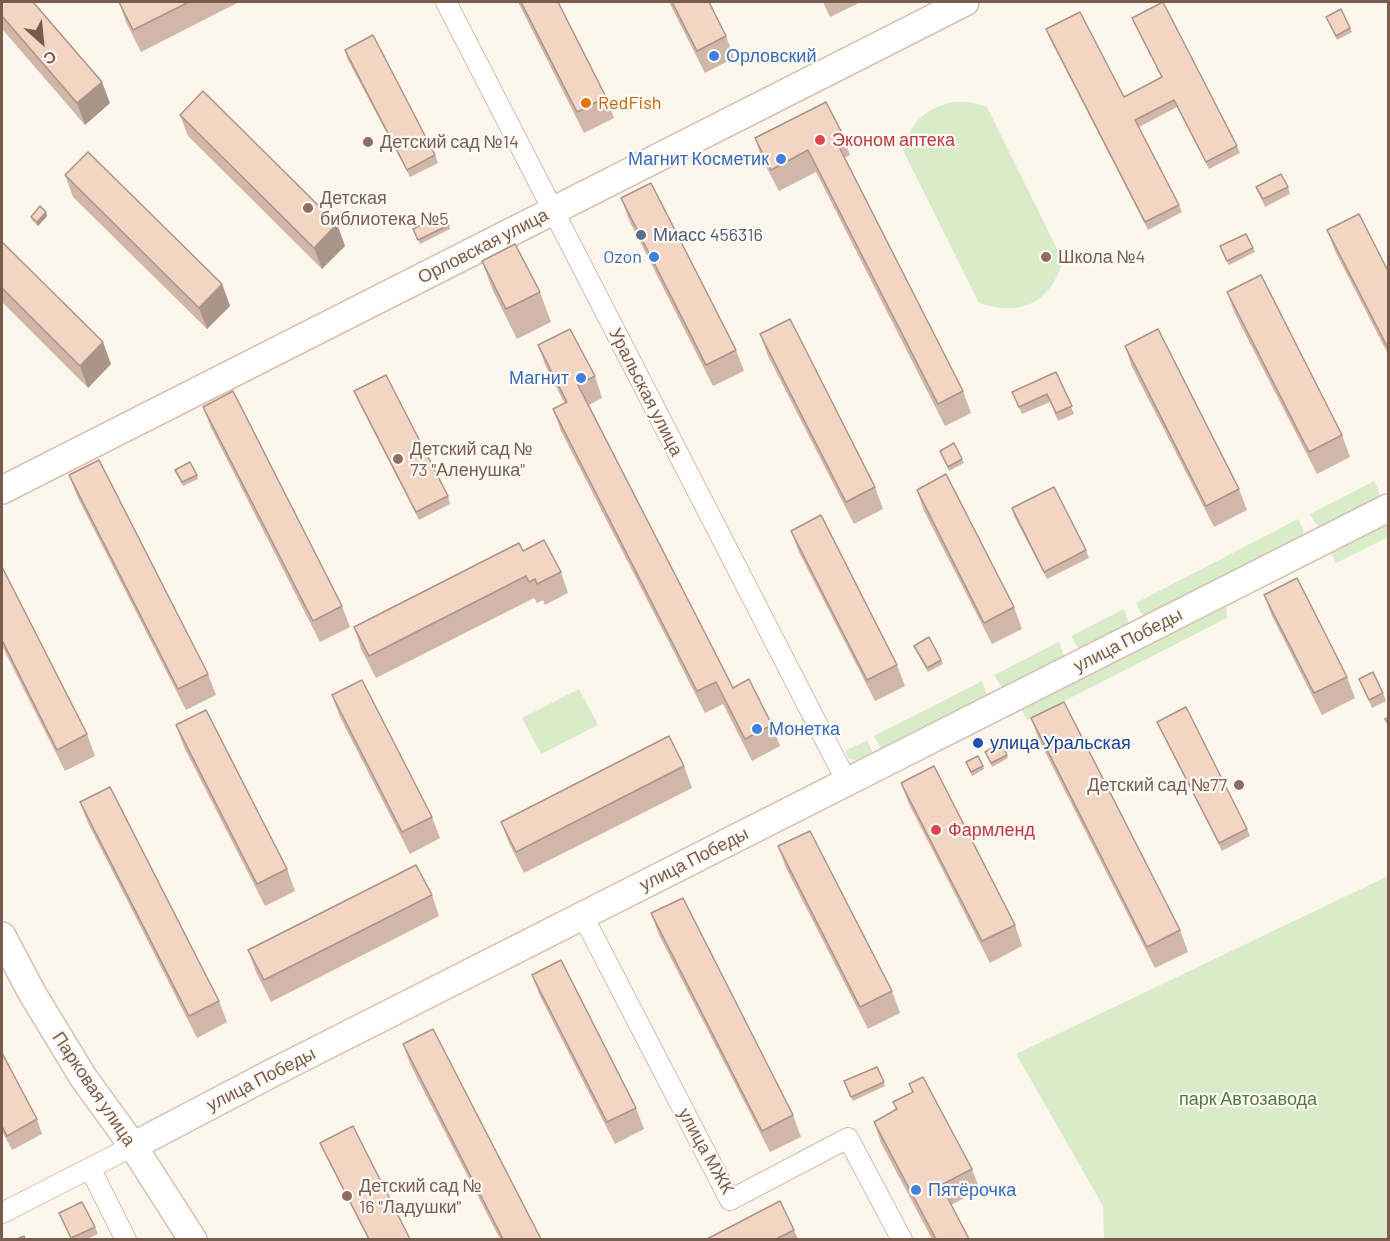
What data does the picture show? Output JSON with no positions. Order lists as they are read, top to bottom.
{
  "streets": {
    "street": [
      "Орловская улица",
      "Уральская улица",
      "улица Победы",
      "Парковая улица",
      "улица МЖК"
    ]
  },
  "crossings": [
    ["Орловская улица", "Уральская улица"],
    ["Уральская улица", "улица Победы"],
    ["улица Победы", "Парковая улица"],
    ["улица Победы", "улица МЖК"]
  ],
  "parks": ["парк Автозавода"],
  "places": [
    "Орловский",
    "RedFish",
    "Эконом аптека",
    "Детский сад №14",
    "Магнит Косметик",
    "Детская библиотека №5",
    "Миасс 456316",
    "Ozon",
    "Школа №4",
    "Магнит",
    "Детский сад № 73 \"Аленушка\"",
    "Монетка",
    "улица Уральская",
    "Детский сад №77",
    "Фармленд",
    "Пятёрочка",
    "Детский сад № 16 \"Ладушки\""
  ],
  "north": "bottom right"
}
